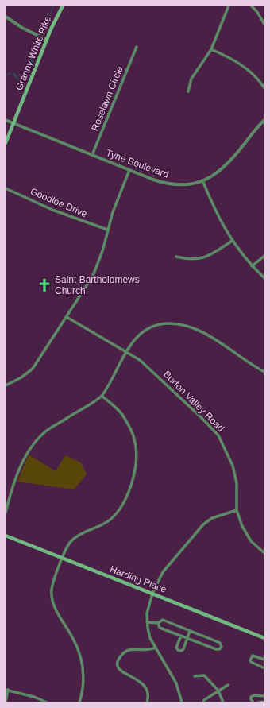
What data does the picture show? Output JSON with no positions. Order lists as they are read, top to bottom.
{
  "streets": {
    "main road": ["Granny White Pike", "Harding Place"],
    "street": [
      "Roselawn Circle",
      "Tyne Boulevard",
      "Goodloe Drive",
      "Burton Valley Road"
    ]
  },
  "crossings": [
    ["Granny White Pike", "Tyne Boulevard"],
    ["Roselawn Circle", "Tyne Boulevard"]
  ],
  "places": {
    "church": ["Saint Bartholomews Church"]
  }
}
